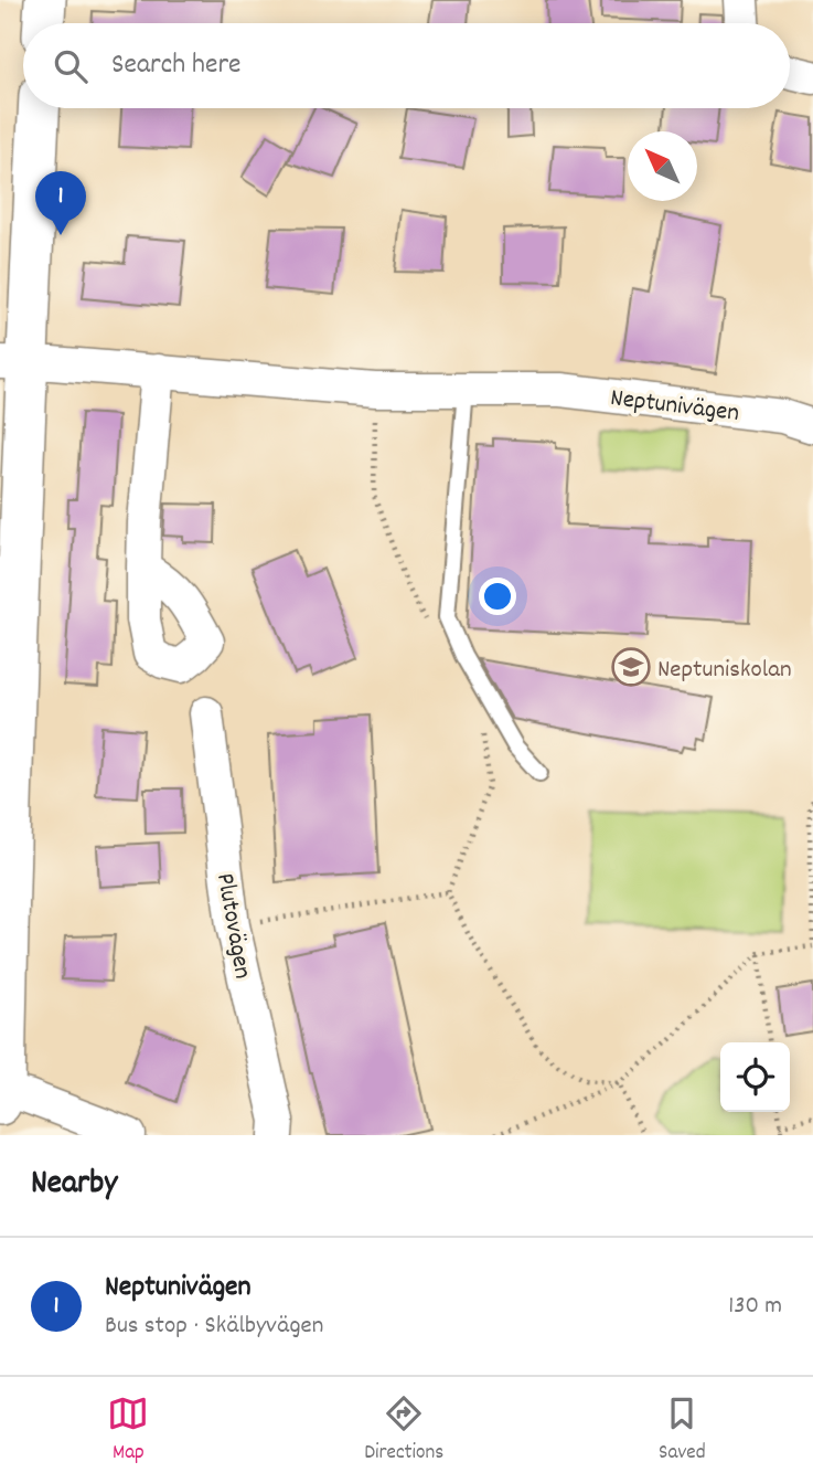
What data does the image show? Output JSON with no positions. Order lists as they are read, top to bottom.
{
  "streets": {
    "street": ["Neptunivägen", "Plutovägen"]
  },
  "places": {
    "school or university": ["Neptuniskolan"]
  },
  "north": "top left",
  "page": {
    "search": "Search here",
    "pins": "1",
    "heading": "Nearby",
    "list": [
      {
        "mark": "1",
        "name": "Neptunivägen",
        "note": "Bus stop · Skälbyvägen",
        "value": "130 m"
      }
    ],
    "nav": ["Map", "Directions", "Saved"]
  }
}
